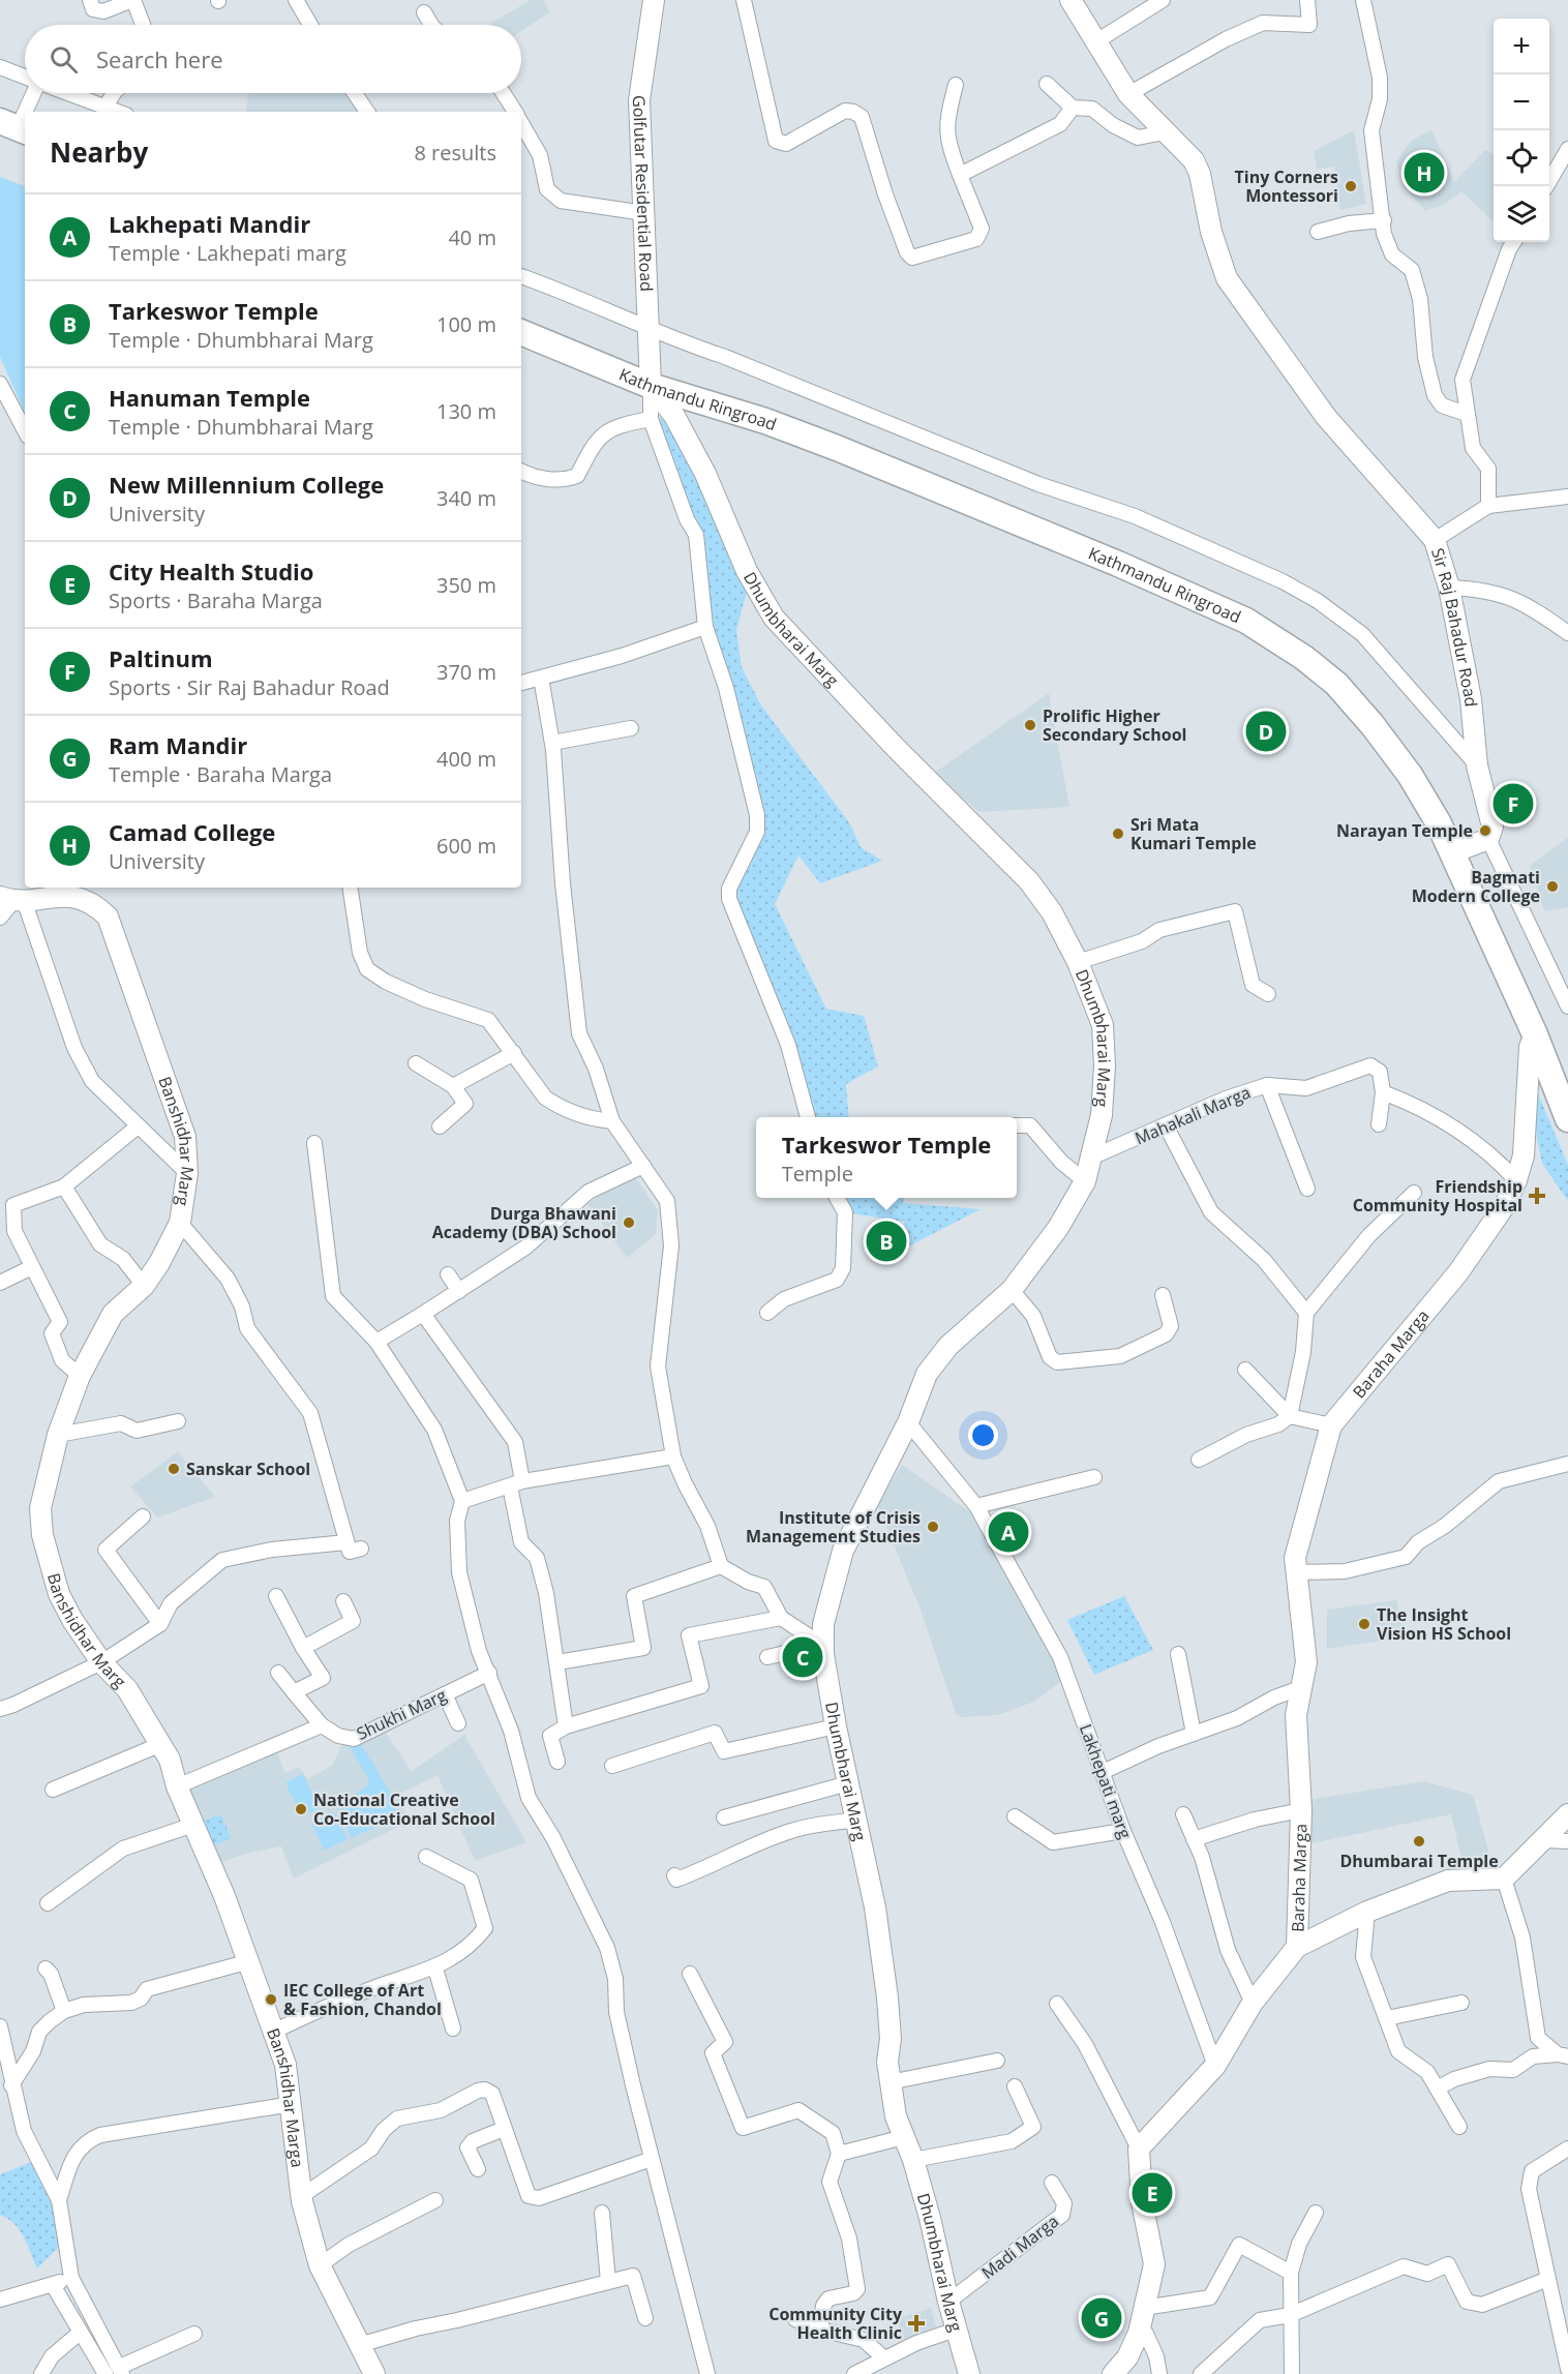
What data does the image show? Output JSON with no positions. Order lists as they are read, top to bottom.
{
  "streets": {
    "highway": ["Kathmandu Ringroad"],
    "main road": [
      "Golfutar Residential Road",
      "Dhumbharai Marg",
      "Sir Raj Bahadur Road",
      "Banshidhar Marg",
      "Baraha Marga",
      "Banshidhar Marga"
    ],
    "street": [
      "Mahakali Marga",
      "Shukhi Marg",
      "Lakhepati marg",
      "Madi Marga"
    ]
  },
  "crossings": [
    ["Golfutar Residential Road", "Kathmandu Ringroad"],
    ["Golfutar Residential Road", "Dhumbharai Marg"],
    ["Kathmandu Ringroad", "Dhumbharai Marg"],
    ["Kathmandu Ringroad", "Baraha Marga"],
    ["Dhumbharai Marg", "Mahakali Marga"],
    ["Dhumbharai Marg", "Lakhepati marg"],
    ["Dhumbharai Marg", "Madi Marga"],
    ["Banshidhar Marg", "Banshidhar Marga"],
    ["Baraha Marga", "Lakhepati marg"]
  ],
  "places": {
    "other": [
      "Tiny Corners Montessori",
      "Prolific Higher Secondary School",
      "Narayan Temple",
      "Sri Mata Kumari Temple",
      "Bagmati Modern College",
      "Durga Bhawani Academy (DBA) School",
      "Sanskar School",
      "Institute of Crisis Management Studies",
      "The Insight Vision HS School",
      "National Creative Co-Educational School",
      "Dhumbarai Temple",
      "IEC College of Art & Fashion, Chandol"
    ],
    "health": ["Friendship Community Hospital", "Community City Health Clinic"]
  },
  "page": {
    "map_buttons": ["+", "−"],
    "search": "Search here",
    "heading": ["Nearby", "8 results"],
    "pins": [
      "H",
      "D",
      "F",
      "B",
      "A",
      "C",
      "E",
      "G"
    ],
    "list": [
      {
        "mark": "A",
        "name": "Lakhepati Mandir",
        "note": "Temple · Lakhepati marg",
        "value": "40 m"
      },
      {
        "mark": "B",
        "name": "Tarkeswor Temple",
        "note": "Temple · Dhumbharai Marg",
        "value": "100 m"
      },
      {
        "mark": "C",
        "name": "Hanuman Temple",
        "note": "Temple · Dhumbharai Marg",
        "value": "130 m"
      },
      {
        "mark": "D",
        "name": "New Millennium College",
        "note": "University",
        "value": "340 m"
      },
      {
        "mark": "E",
        "name": "City Health Studio",
        "note": "Sports · Baraha Marga",
        "value": "350 m"
      },
      {
        "mark": "F",
        "name": "Paltinum",
        "note": "Sports · Sir Raj Bahadur Road",
        "value": "370 m"
      },
      {
        "mark": "G",
        "name": "Ram Mandir",
        "note": "Temple · Baraha Marga",
        "value": "400 m"
      },
      {
        "mark": "H",
        "name": "Camad College",
        "note": "University",
        "value": "600 m"
      }
    ],
    "popup": ["Tarkeswor Temple", "Temple"]
  }
}
